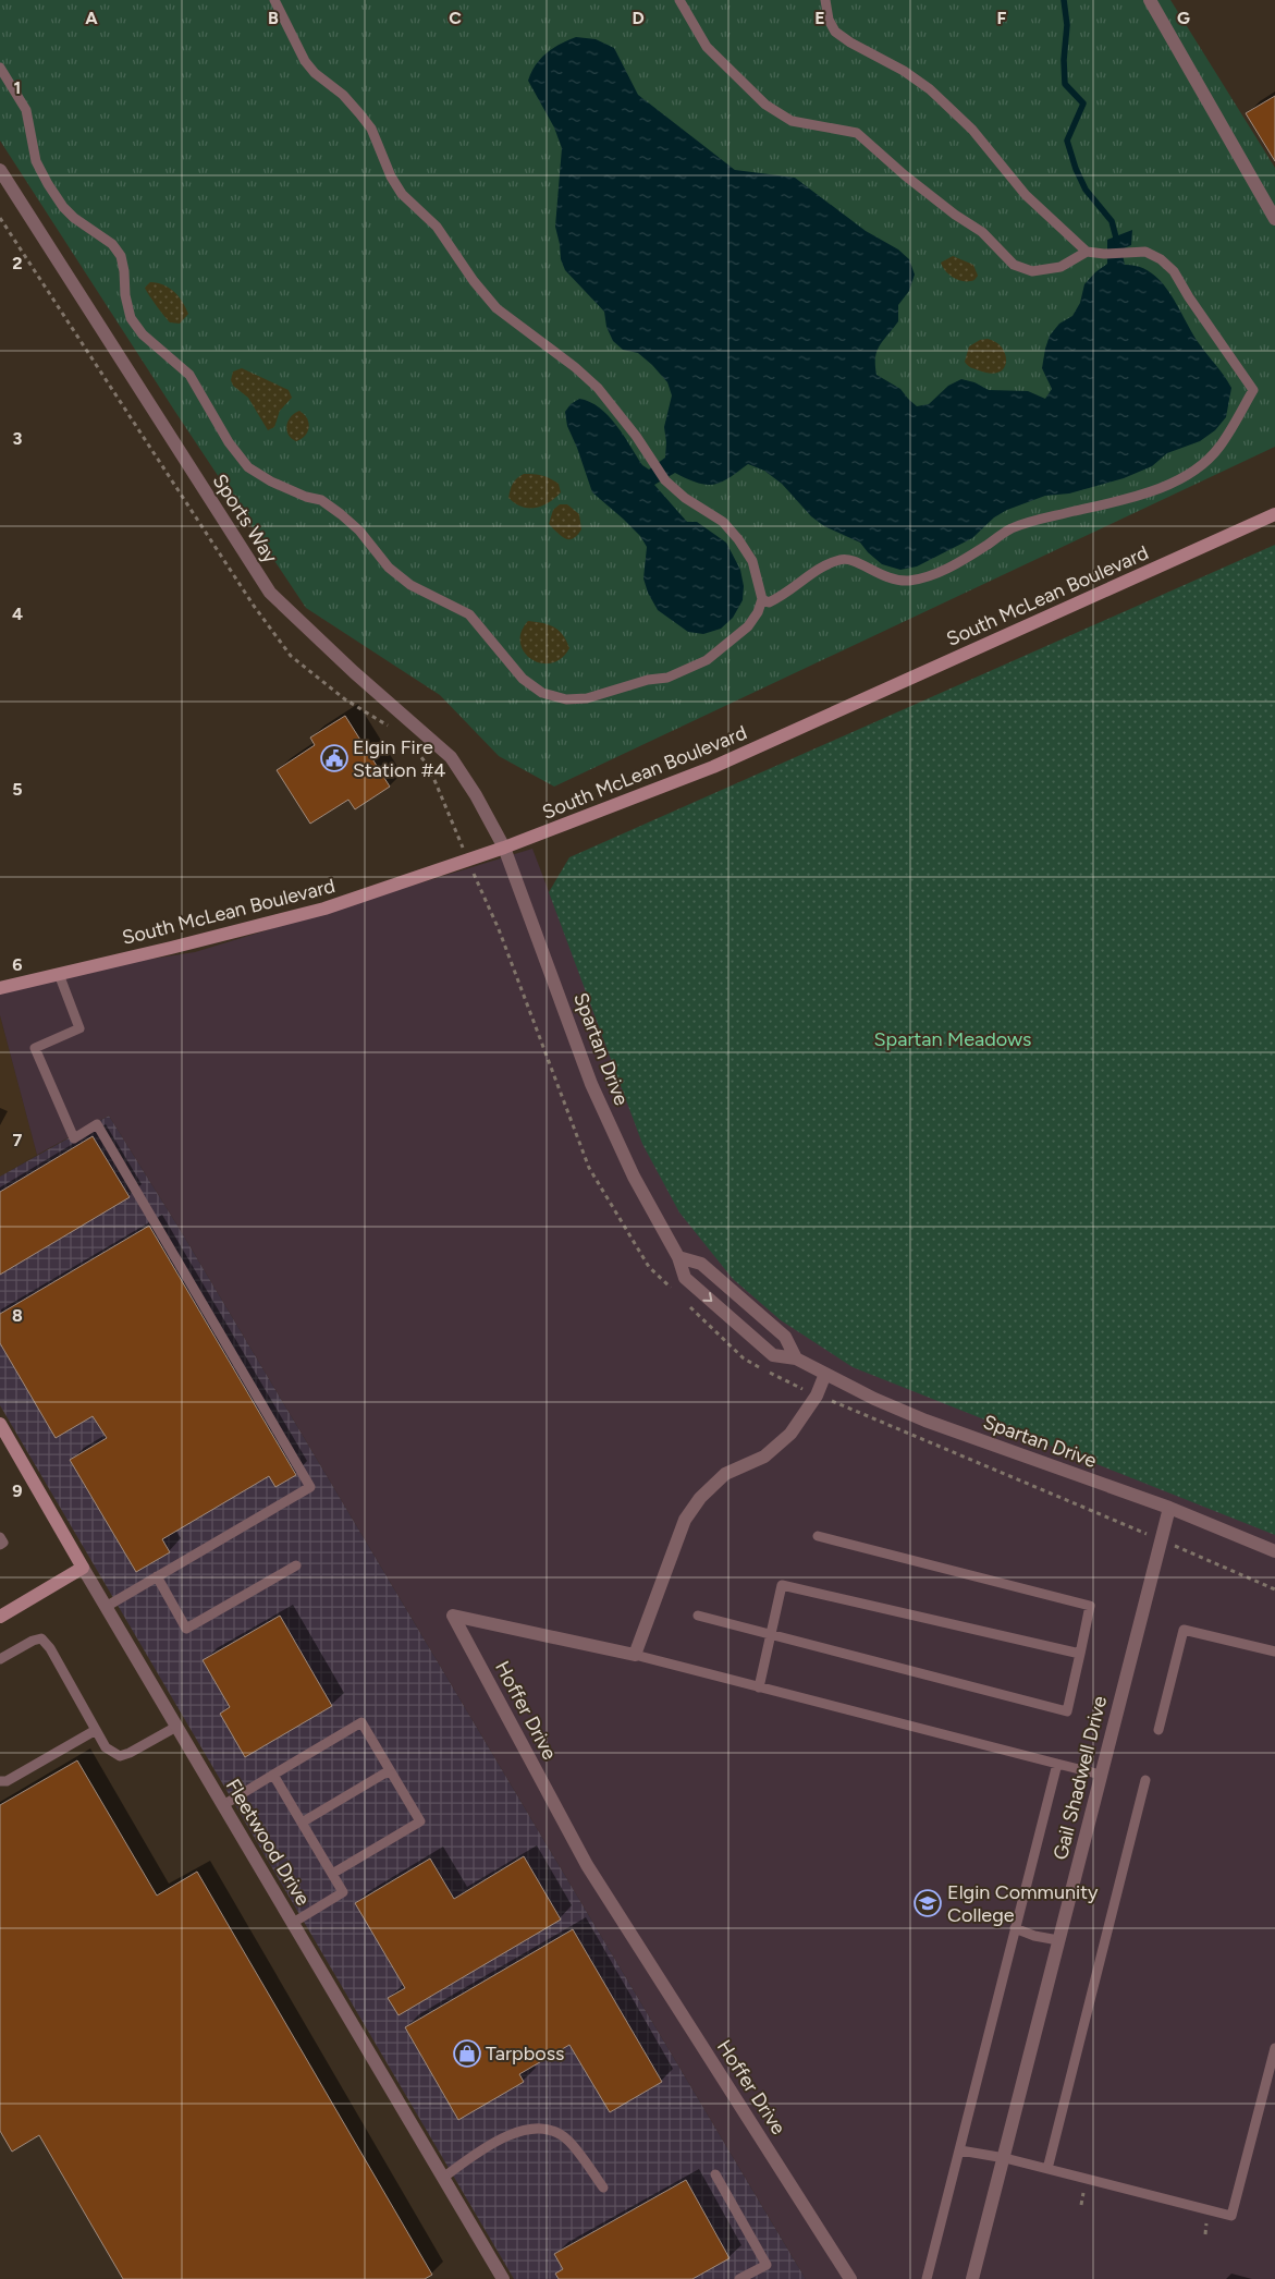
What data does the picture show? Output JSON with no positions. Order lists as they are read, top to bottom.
{
  "streets": {
    "main road": ["South McLean Boulevard", "Fleetwood Drive"],
    "street": [
      "Sports Way",
      "Spartan Drive",
      "Hoffer Drive",
      "Gail Shadwell Drive"
    ]
  },
  "crossings": [
    ["Sports Way", "South McLean Boulevard"],
    ["Sports Way", "Spartan Drive"],
    ["South McLean Boulevard", "Spartan Drive"],
    ["Spartan Drive", "Gail Shadwell Drive"]
  ],
  "parks": ["Spartan Meadows"],
  "places": {
    "public building": ["Elgin Fire Station #4"],
    "school or university": ["Elgin Community College"],
    "shop": ["Tarpboss"]
  },
  "grid": {
    "columns": [
      "A",
      "B",
      "C",
      "D",
      "E",
      "F",
      "G"
    ],
    "rows": [
      "1",
      "2",
      "3",
      "4",
      "5",
      "6",
      "7",
      "8",
      "9"
    ]
  }
}
